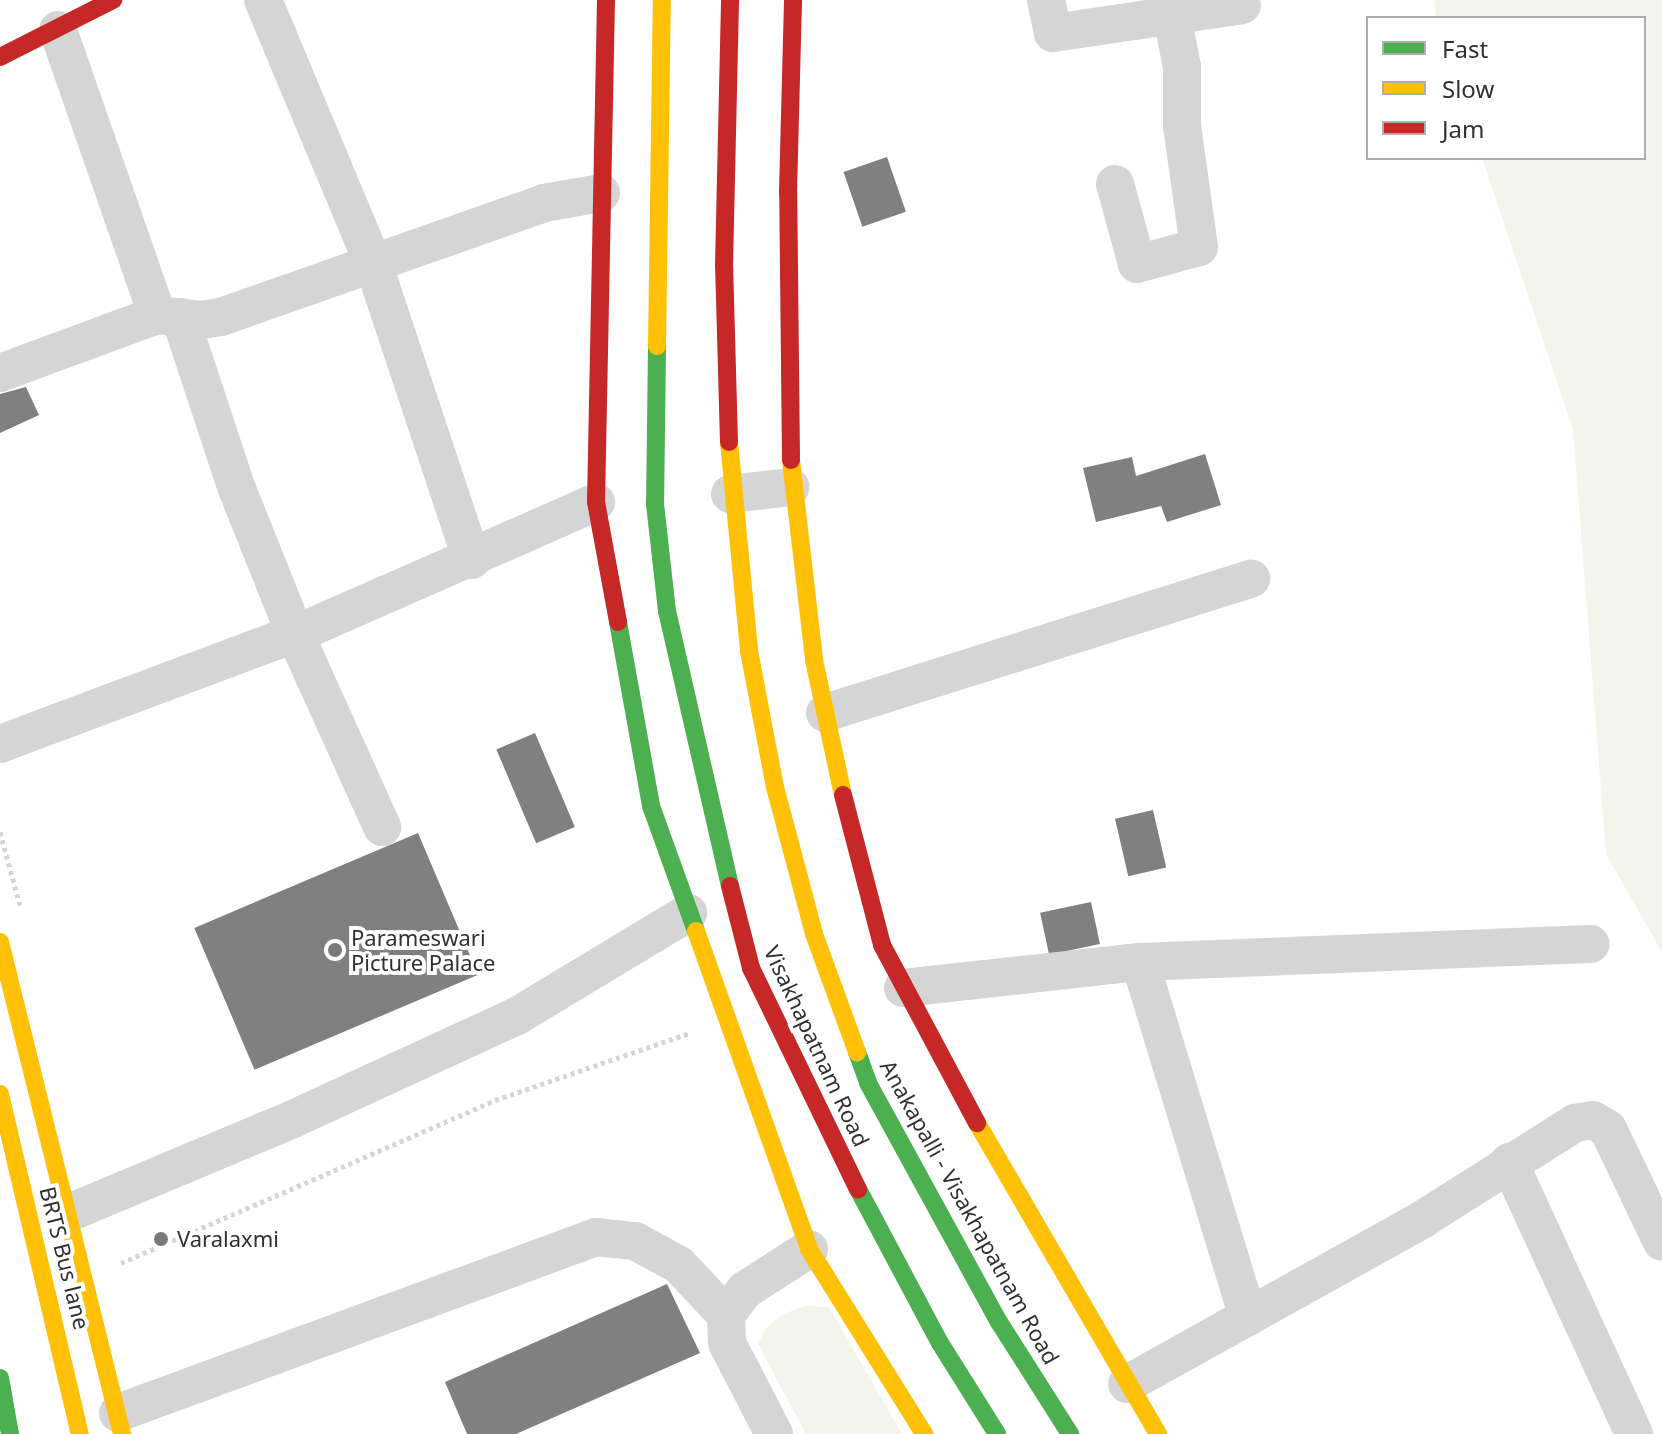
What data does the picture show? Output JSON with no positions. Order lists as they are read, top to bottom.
{
  "streets": {
    "main road": ["Visakhapatnam Road", "Anakapalli - Visakhapatnam Road", "BRTS Bus lane"]
  },
  "places": ["Parameswari Picture Palace", "Varalaxmi"],
  "legend": ["Fast", "Slow", "Jam"]
}
